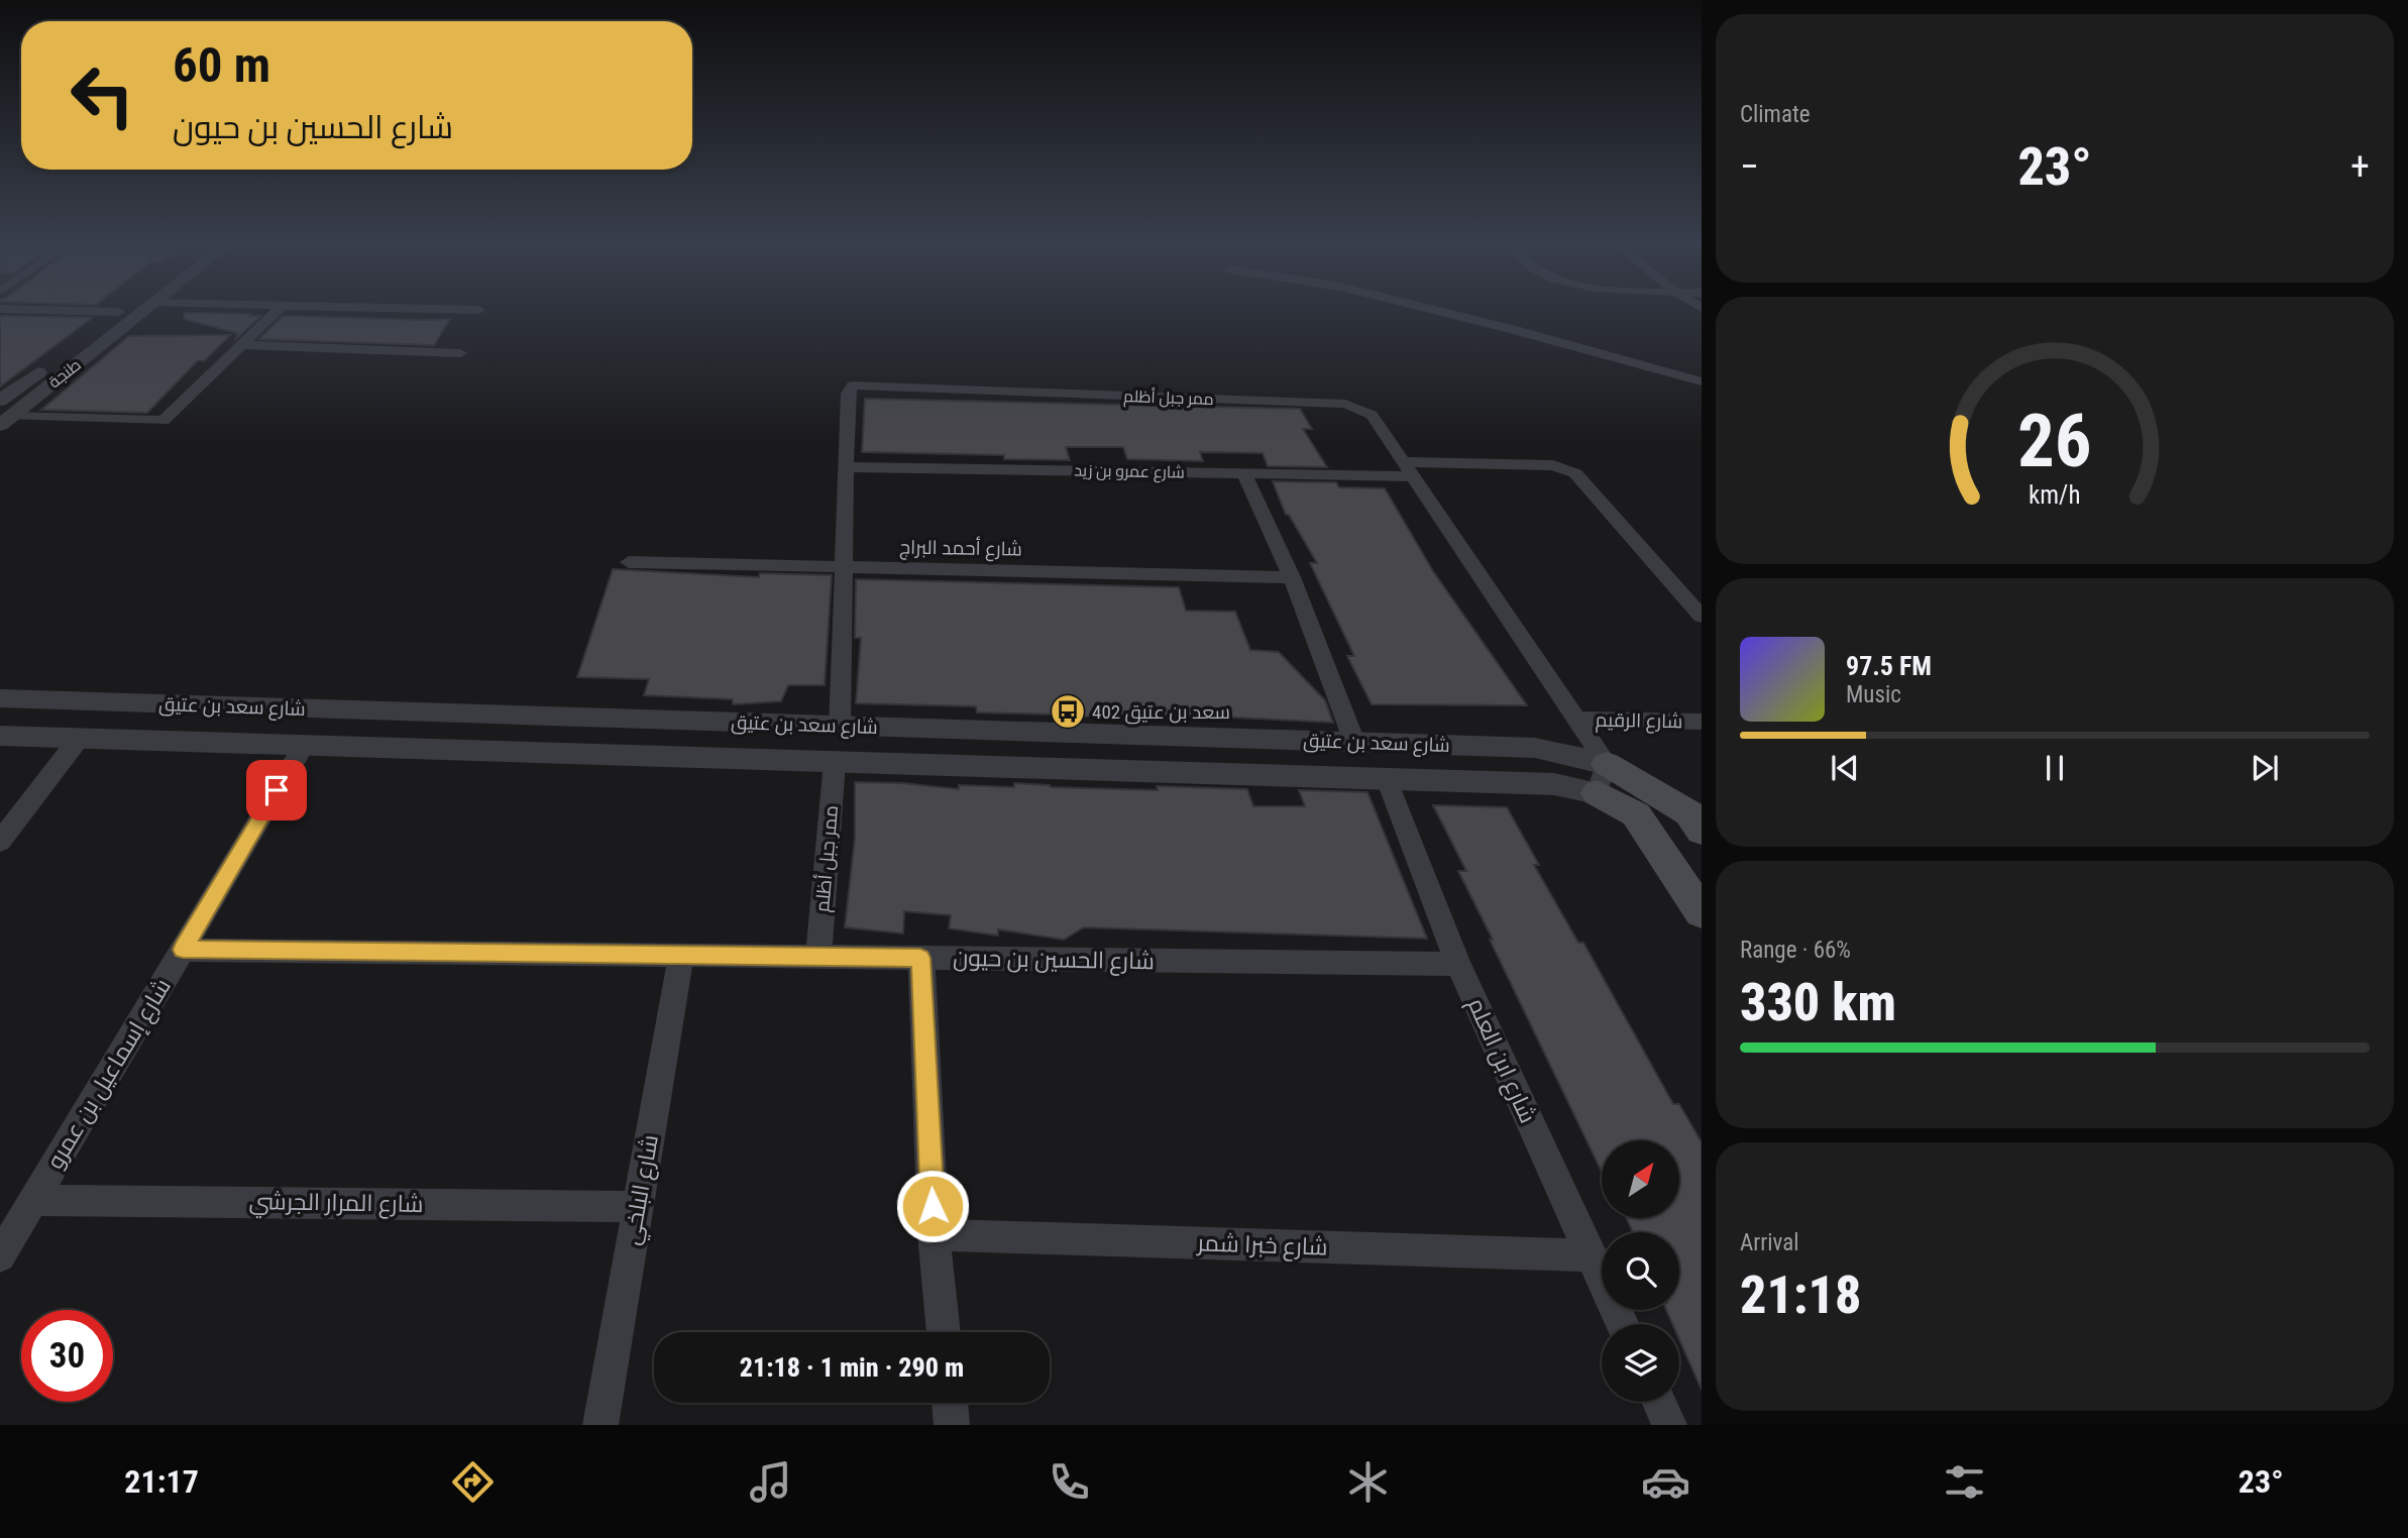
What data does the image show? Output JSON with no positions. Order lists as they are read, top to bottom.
{
  "streets": {
    "street": [
      "طنجة",
      "ممر جبل أظلم",
      "شارع عمرو بن زيد",
      "شارع أحمد البراج",
      "شارع سعد بن عتيق",
      "شارع الرقيم",
      "شارع الحسين بن حيون",
      "شارع ابن العلم",
      "شارع إسماعيل بن عمرو",
      "شارع البلخي",
      "شارع المرار الجرشي",
      "شارع خبرا شمر"
    ]
  },
  "crossings": [
    ["ممر جبل أظلم", "شارع عمرو بن زيد"],
    ["ممر جبل أظلم", "شارع أحمد البراج"],
    ["ممر جبل أظلم", "شارع سعد بن عتيق"],
    ["ممر جبل أظلم", "شارع الرقيم"],
    ["ممر جبل أظلم", "شارع الحسين بن حيون"],
    ["شارع سعد بن عتيق", "شارع ابن العلم"],
    ["شارع سعد بن عتيق", "شارع إسماعيل بن عمرو"],
    ["شارع الحسين بن حيون", "شارع ابن العلم"],
    ["شارع الحسين بن حيون", "شارع إسماعيل بن عمرو"],
    ["شارع الحسين بن حيون", "شارع البلخي"],
    ["شارع ابن العلم", "شارع خبرا شمر"],
    ["شارع إسماعيل بن عمرو", "شارع المرار الجرشي"],
    ["شارع البلخي", "شارع المرار الجرشي"]
  ],
  "places": {
    "bus stop": ["سعد بن عتيق 402"]
  },
  "north": "top right",
  "page": {
    "tile": [
      "Climate",
      ["Range · 66%", "330 km"],
      ["Arrival", "21:18"]
    ],
    "turn": ["60 m", "شارع الحسين بن حيون"],
    "heat": ["−", "23°", "+"],
    "song": ["97.5 FM", "Music"],
    "limit": "30",
    "trip": "21:18 · 1 min · 290 m",
    "tabs": ["21:17", "23°"],
    "gauge": ["26", "km/h"]
  }
}
